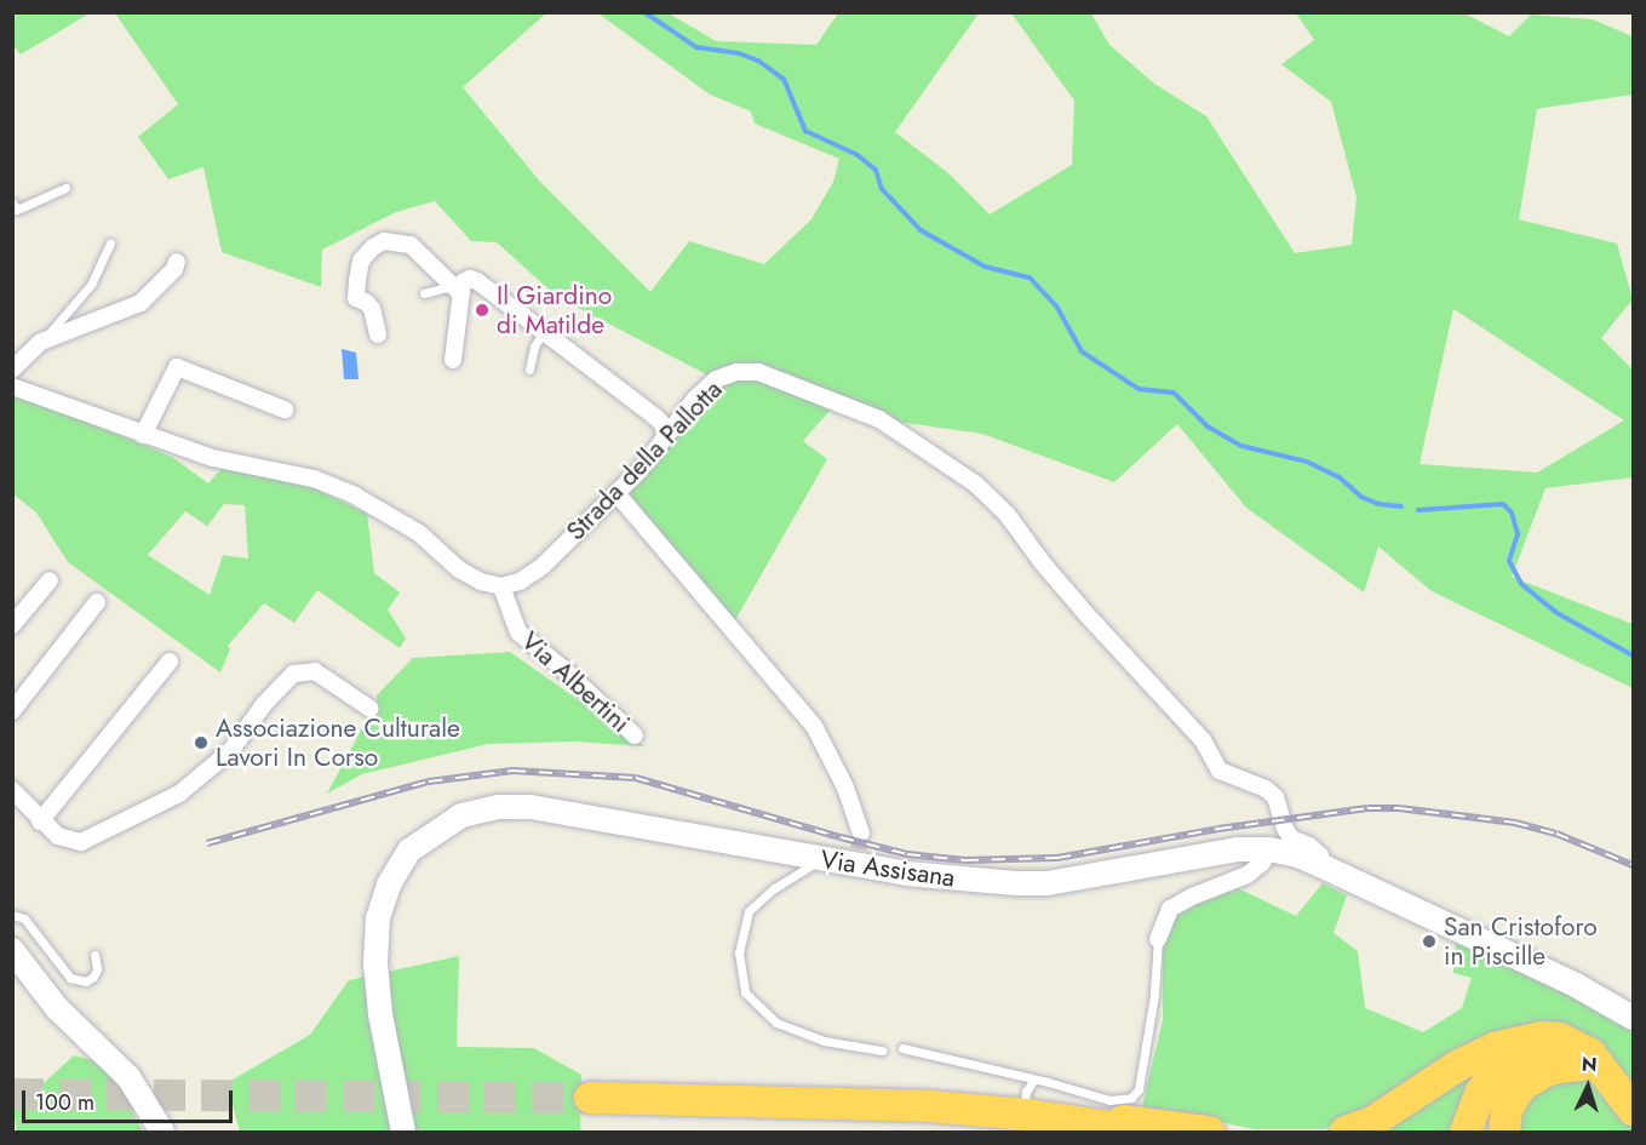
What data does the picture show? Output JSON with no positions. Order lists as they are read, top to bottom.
{
  "streets": {
    "main road": ["Via Assisana"],
    "street": ["Strada della Pallotta", "Via Albertini"]
  },
  "crossings": [
    ["Strada della Pallotta", "Via Albertini"],
    ["Strada della Pallotta", "Via Assisana"]
  ],
  "places": ["Il Giardino di Matilde", "Associazione Culturale Lavori In Corso", "San Cristoforo in Piscille"],
  "scale_bar": "100 m",
  "north": "top"
}
